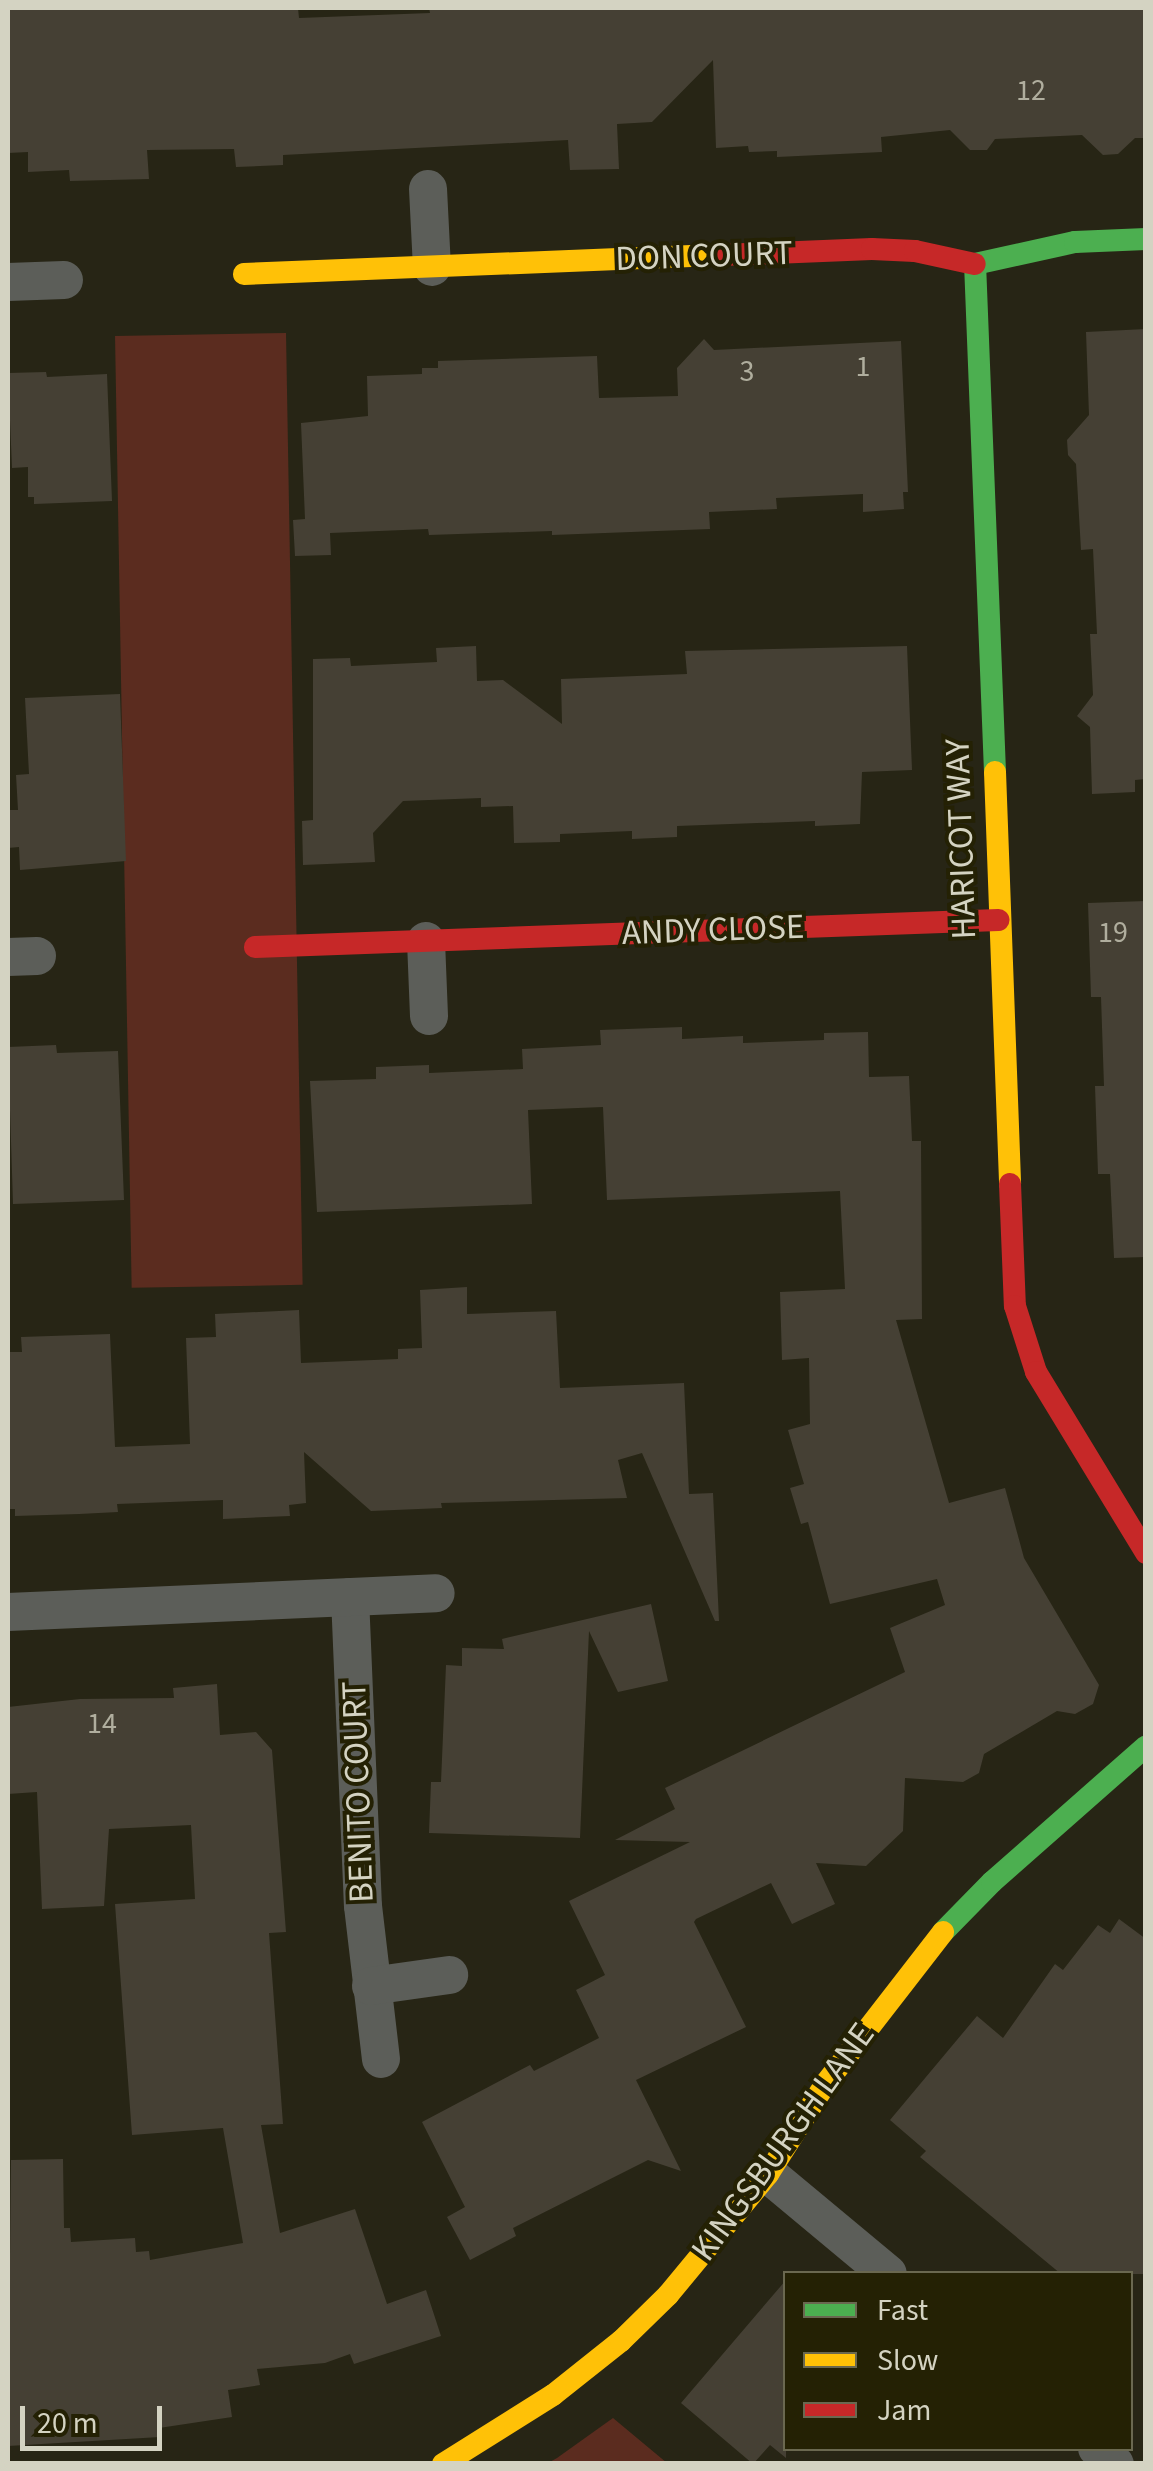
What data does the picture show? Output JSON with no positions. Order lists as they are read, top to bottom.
{
  "streets": {
    "street": [
      "DON COURT",
      "HARICOT WAY",
      "ANDY CLOSE",
      "BENITO COURT",
      "KINGSBURGH LANE"
    ]
  },
  "crossings": [
    ["DON COURT", "HARICOT WAY"],
    ["HARICOT WAY", "ANDY CLOSE"]
  ],
  "house_numbers": [
    "12",
    "1",
    "3",
    "19",
    "14"
  ],
  "legend": ["Fast", "Slow", "Jam"],
  "scale_bar": "20 m"
}
